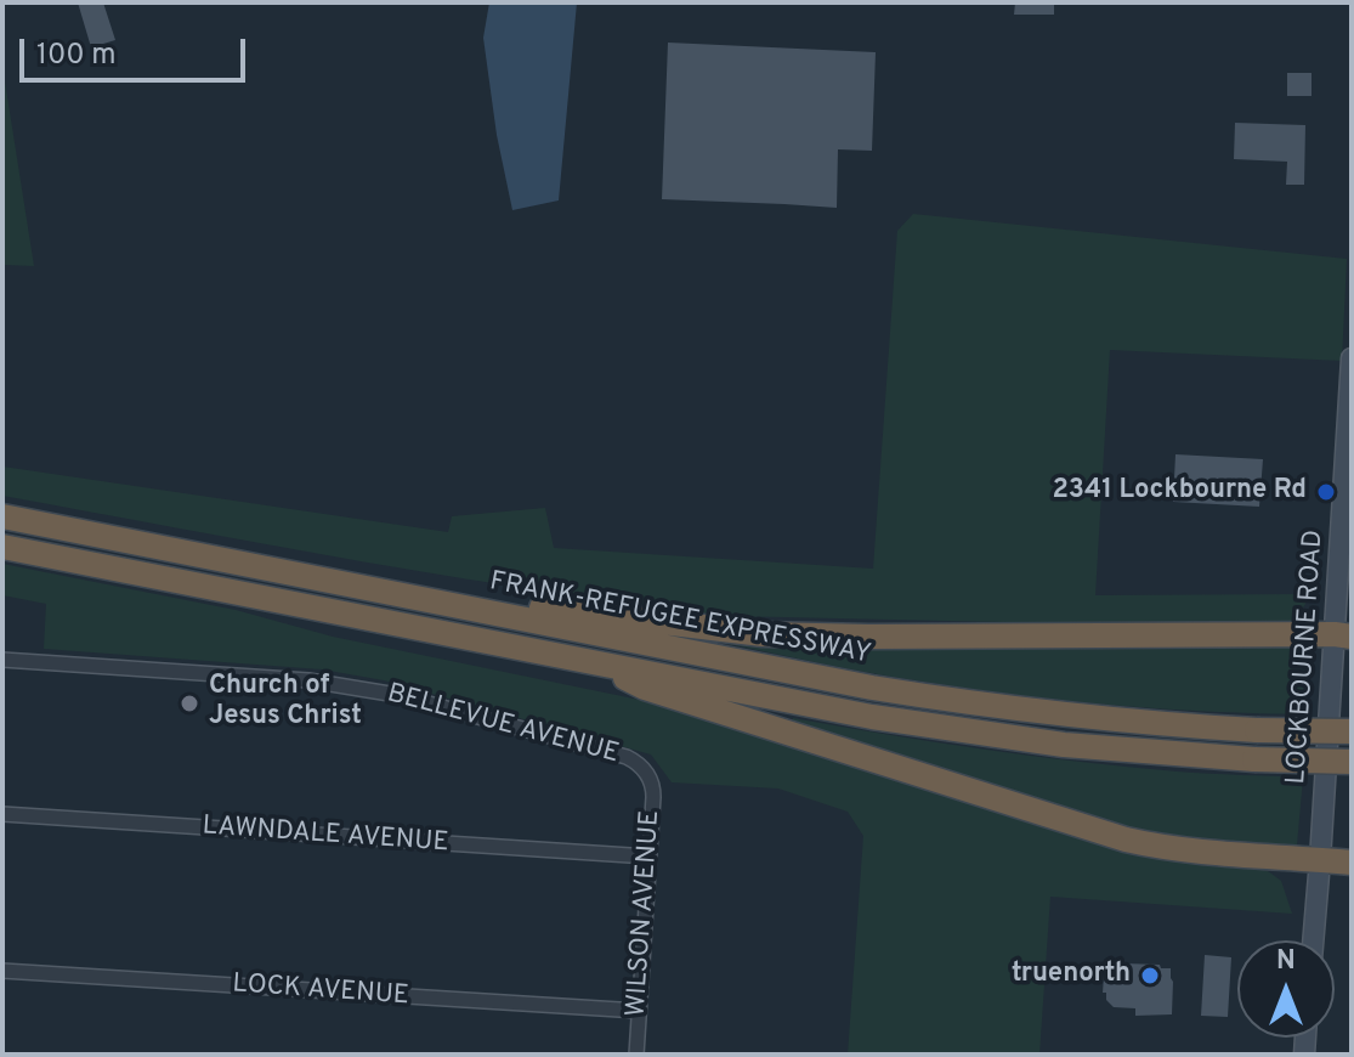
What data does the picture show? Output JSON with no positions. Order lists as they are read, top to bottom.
{
  "streets": {
    "highway": ["FRANK-REFUGEE EXPRESSWAY"],
    "main road": ["LOCKBOURNE ROAD"],
    "street": [
      "BELLEVUE AVENUE",
      "LAWNDALE AVENUE",
      "WILSON AVENUE",
      "LOCK AVENUE"
    ]
  },
  "crossings": [
    ["BELLEVUE AVENUE", "WILSON AVENUE"],
    ["LAWNDALE AVENUE", "WILSON AVENUE"],
    ["WILSON AVENUE", "LOCK AVENUE"]
  ],
  "places": ["2341 Lockbourne Rd", "Church of Jesus Christ", "truenorth"],
  "scale_bar": "100 m",
  "north": "top"
}
